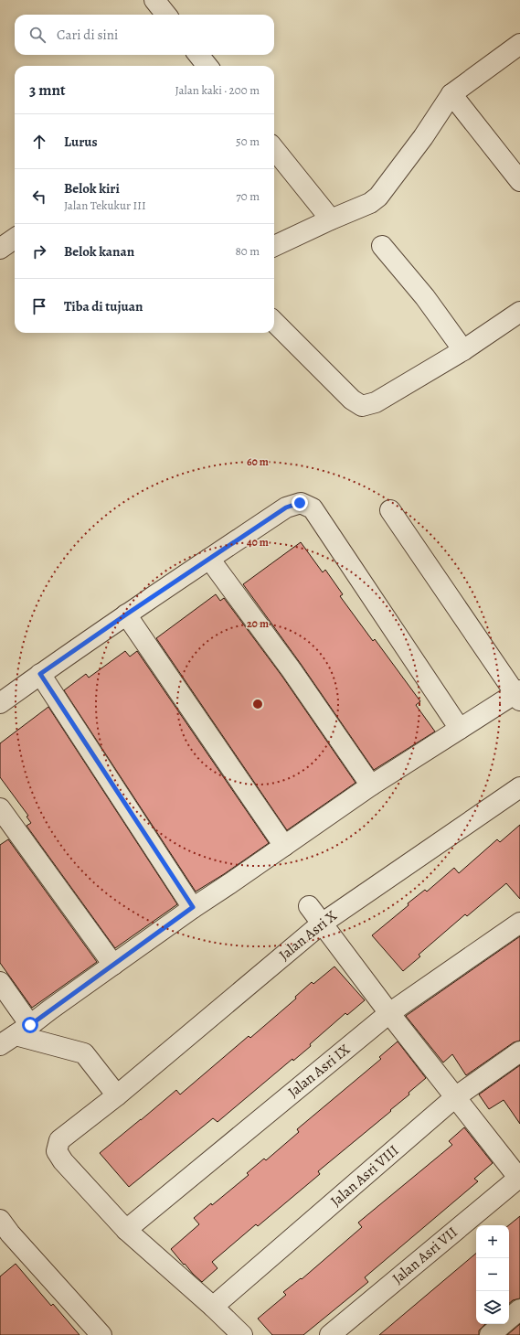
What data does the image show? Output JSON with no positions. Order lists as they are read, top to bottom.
{
  "streets": {
    "street": [
      "Jalan Asri X",
      "Jalan Asri IX",
      "Jalan Asri VIII",
      "Jalan Asri VII"
    ]
  },
  "crossings": [
    ["Jalan Asri X", "Jalan Asri IX"]
  ],
  "page": {
    "search": "Cari di sini",
    "heading": ["3 mnt", "Jalan kaki · 200 m"],
    "list": [
      ["Lurus", "50 m"],
      ["Belok kiri", "Jalan Tekukur III", "70 m"],
      ["Belok kanan", "80 m"],
      "Tiba di tujuan"
    ],
    "map_buttons": ["+", "−"]
  },
  "rings": ["60 m", "40 m", "20 m"]
}
